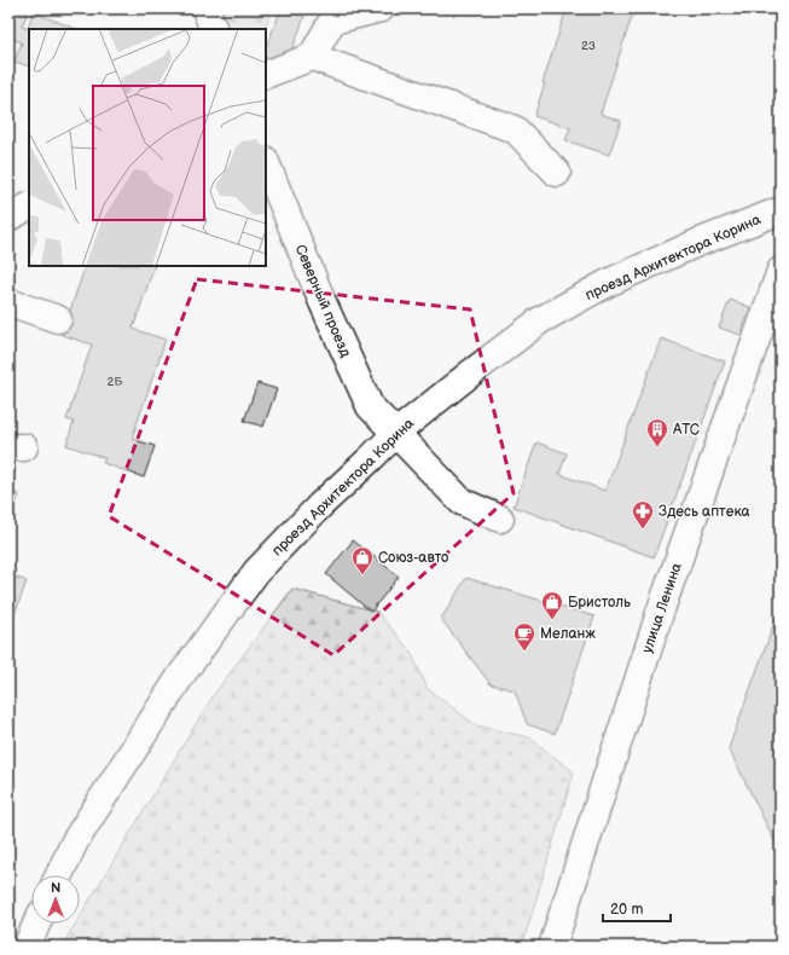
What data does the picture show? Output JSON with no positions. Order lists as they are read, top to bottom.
{
  "streets": {
    "street": ["проезд Архитектора Корина", "Северный проезд", "улица Ленина"]
  },
  "crossings": [
    ["проезд Архитектора Корина", "Северный проезд"]
  ],
  "places": {
    "building": ["АТС"],
    "pharmacy": ["Здесь аптека"],
    "shop": ["Союз-авто", "Бристоль"],
    "cafe": ["Меланж"]
  },
  "house_numbers": ["23", "2Б"],
  "scale_bar": "20 m",
  "north": "top"
}
